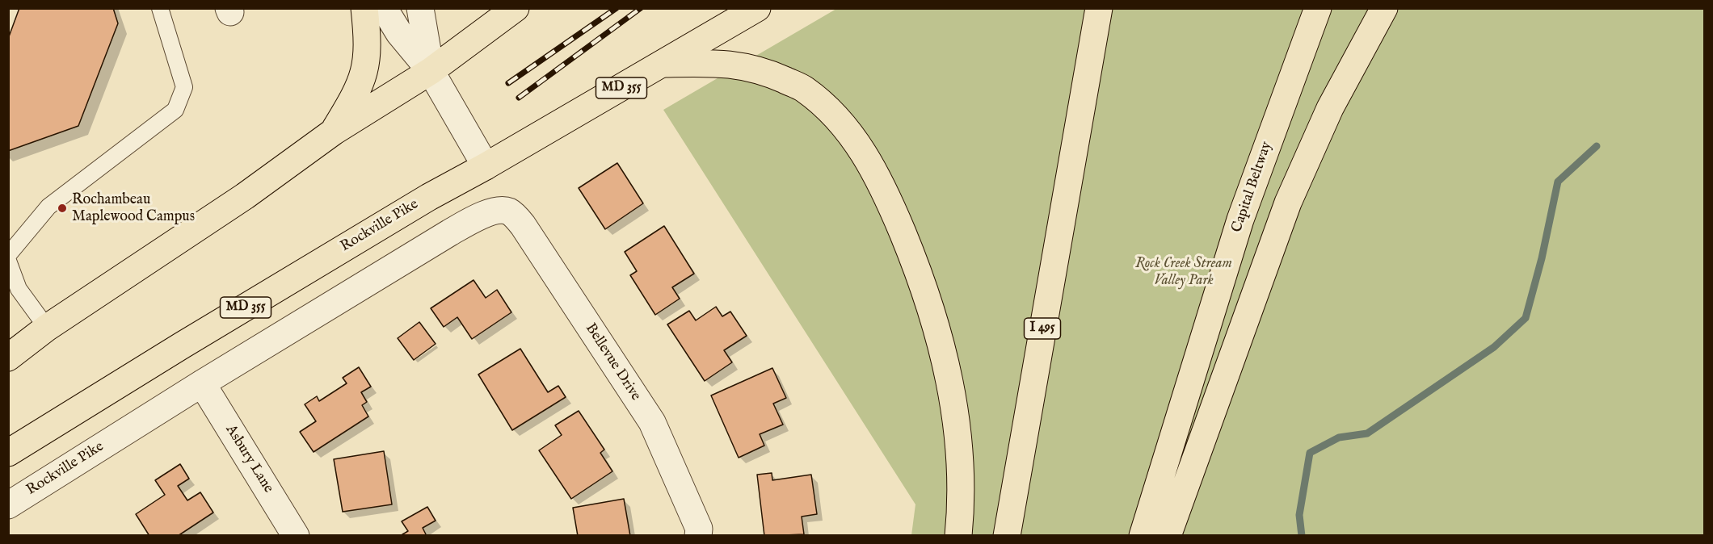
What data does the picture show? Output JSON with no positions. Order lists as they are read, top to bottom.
{
  "streets": {
    "main road": [
      "MD 355",
      "Capital Beltway",
      "Rockville Pike",
      "I 495"
    ],
    "street": ["Bellevue Drive", "Asbury Lane"]
  },
  "crossings": [
    ["Rockville Pike", "Bellevue Drive"],
    ["Rockville Pike", "Asbury Lane"]
  ],
  "parks": ["Rock Creek Stream Valley Park"],
  "places": ["Rochambeau Maplewood Campus"]
}
